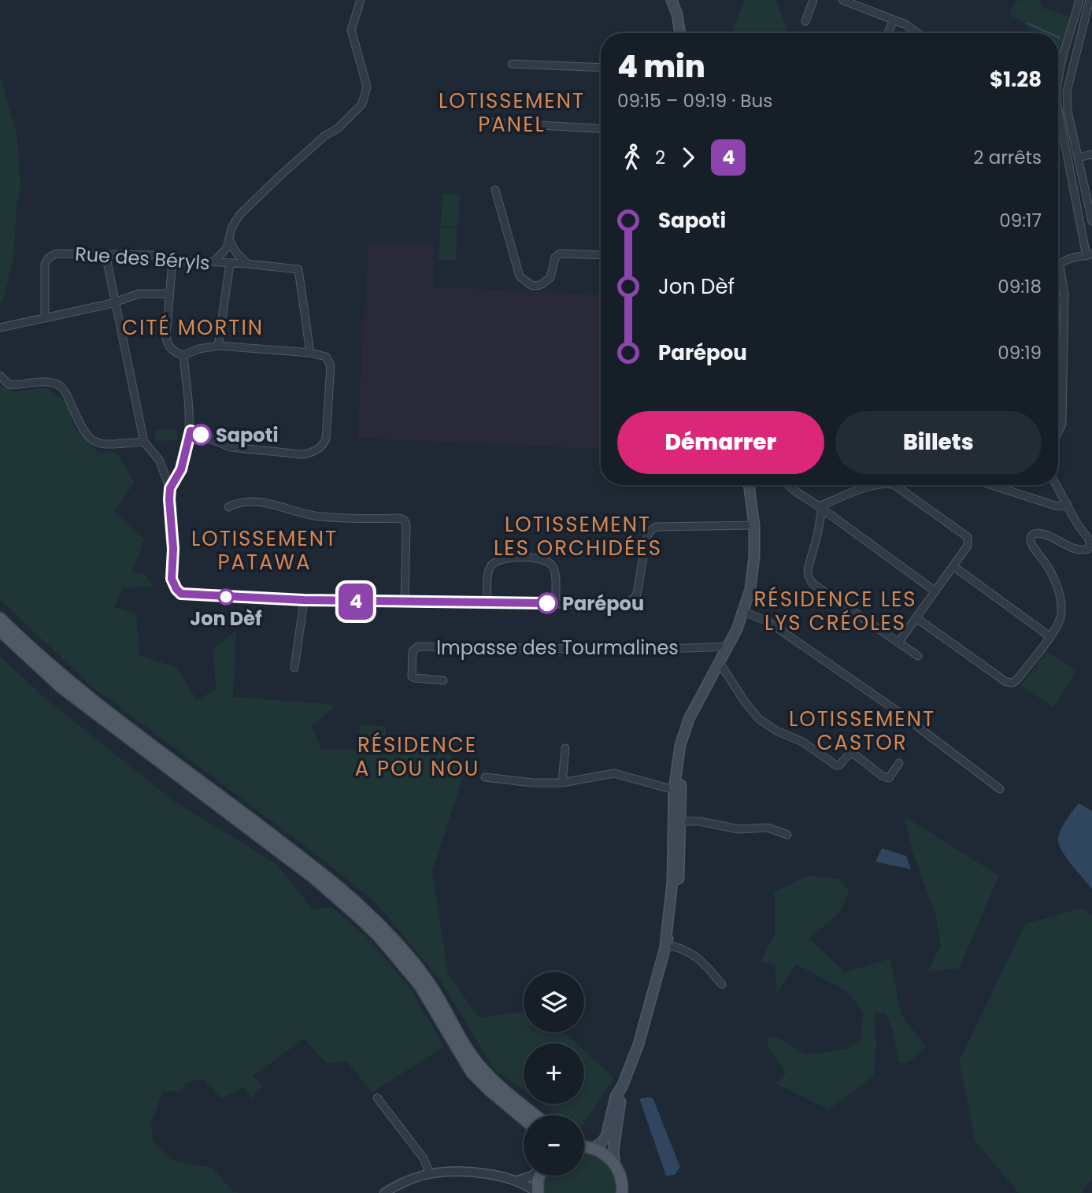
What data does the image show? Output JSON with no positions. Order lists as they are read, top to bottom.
{
  "streets": {
    "street": ["Rue des Béryls", "Impasse des Tourmalines"]
  },
  "districts": [
    "LOTISSEMENT PANEL",
    "CITÉ MORTIN",
    "LOTISSEMENT LES ORCHIDÉES",
    "LOTISSEMENT PATAWA",
    "RÉSIDENCE LES LYS CRÉOLES",
    "LOTISSEMENT CASTOR",
    "RÉSIDENCE A POU NOU"
  ],
  "places": ["Sapoti", "Jon Dèf", "Parépou"],
  "lines": ["bus line 4"],
  "page": {
    "on_map": "4",
    "heading": ["4 min", "09:15 – 09:19 · Bus", "$1.28"],
    "legs": ["2", "4", "2 arrêts"],
    "list": [
      {
        "name": "Sapoti",
        "value": "09:17"
      },
      {
        "name": "Jon Dèf",
        "value": "09:18"
      },
      {
        "name": "Parépou",
        "value": "09:19"
      }
    ],
    "buttons": ["Démarrer", "Billets"],
    "map_buttons": ["+", "−"]
  }
}
